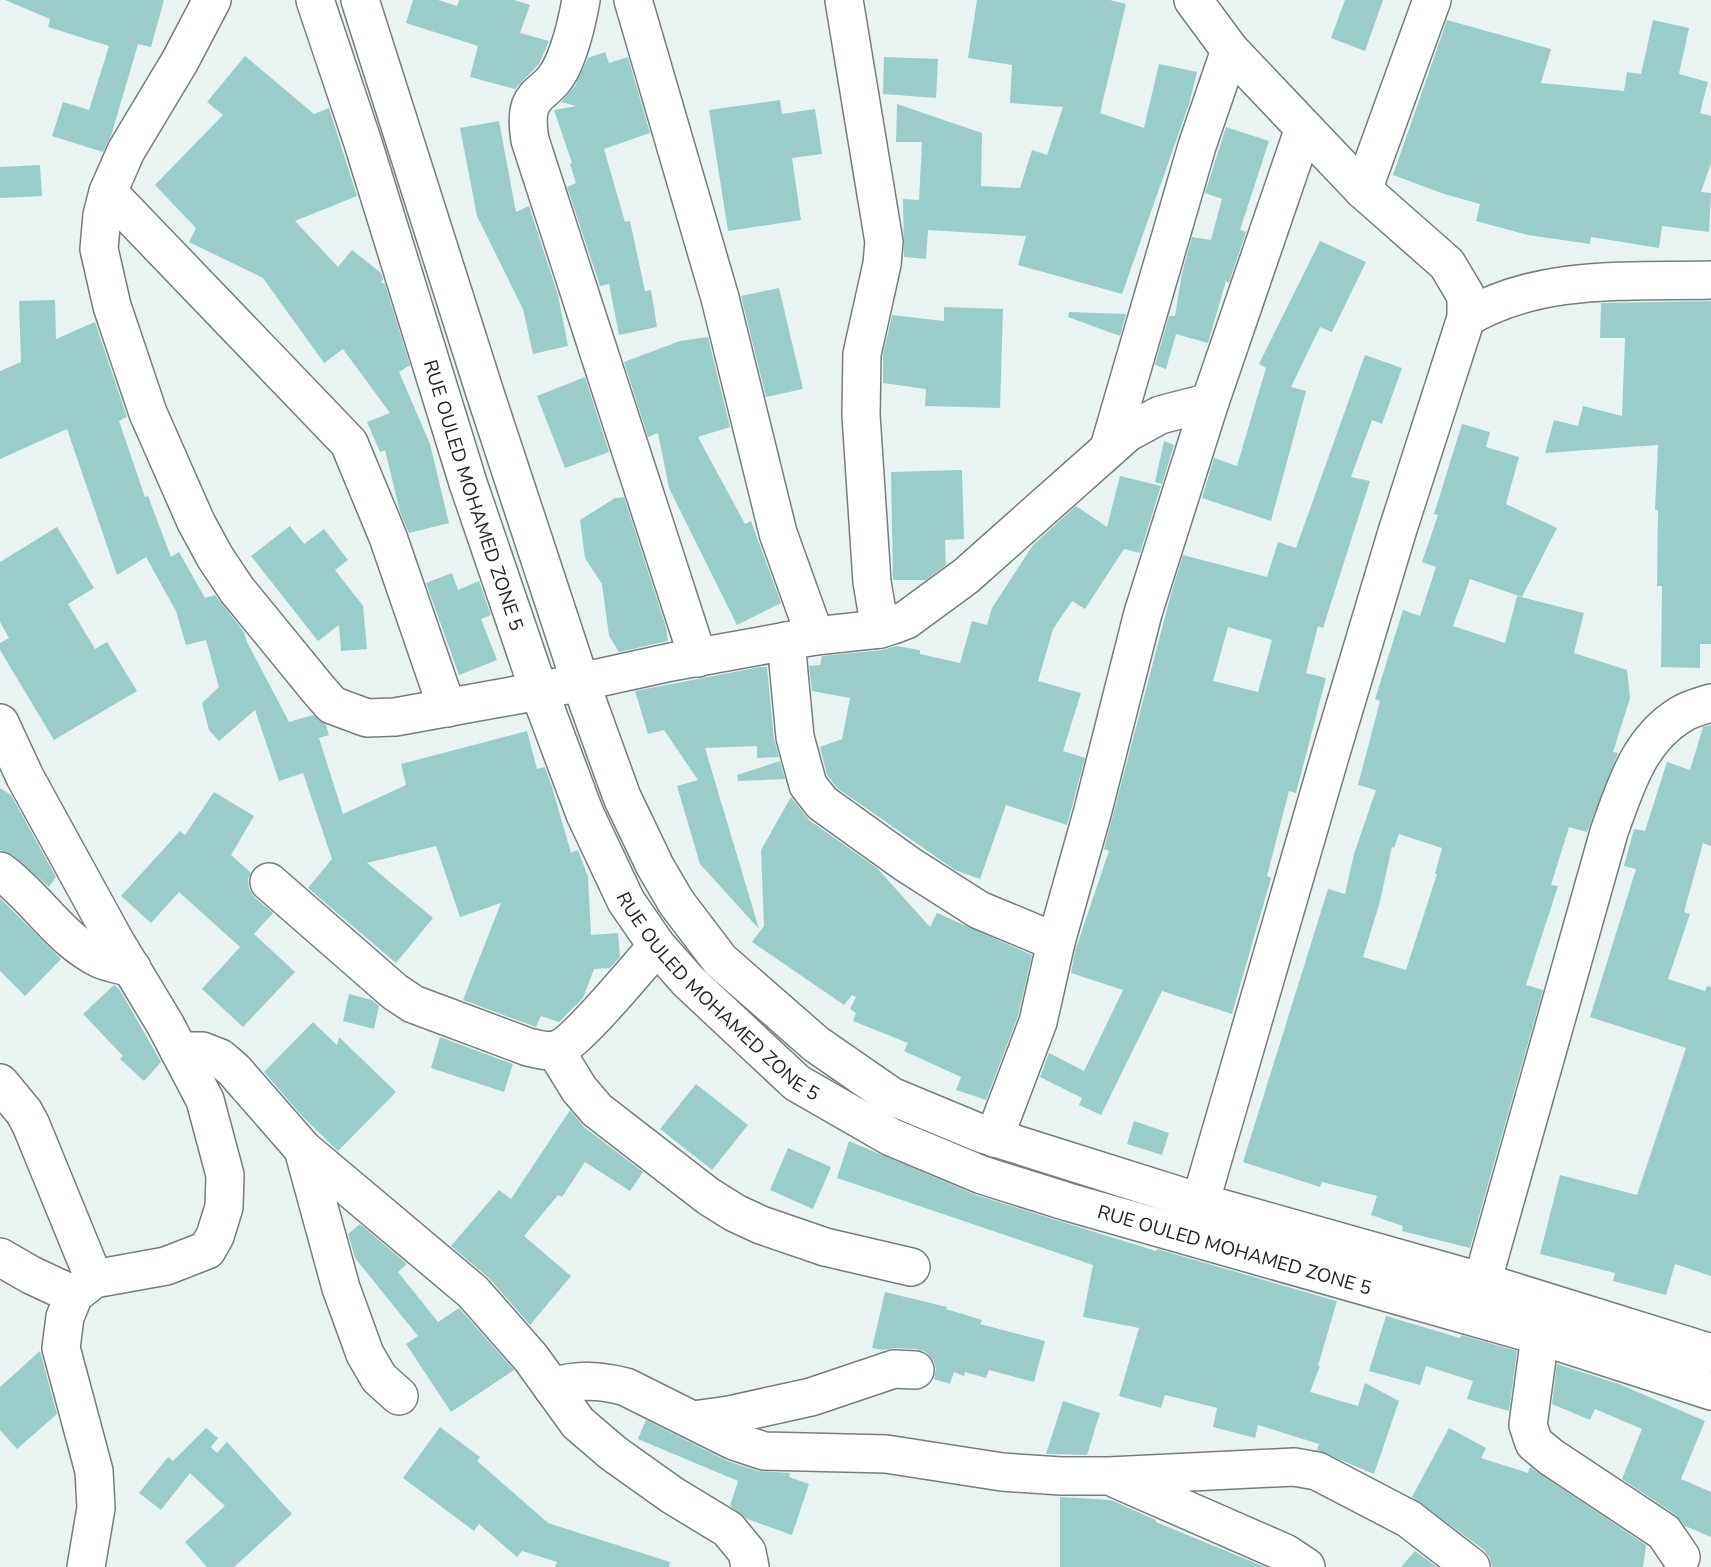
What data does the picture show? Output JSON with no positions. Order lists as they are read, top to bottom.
{
  "streets": {
    "street": ["RUE OULED MOHAMED ZONE 5"]
  }
}
